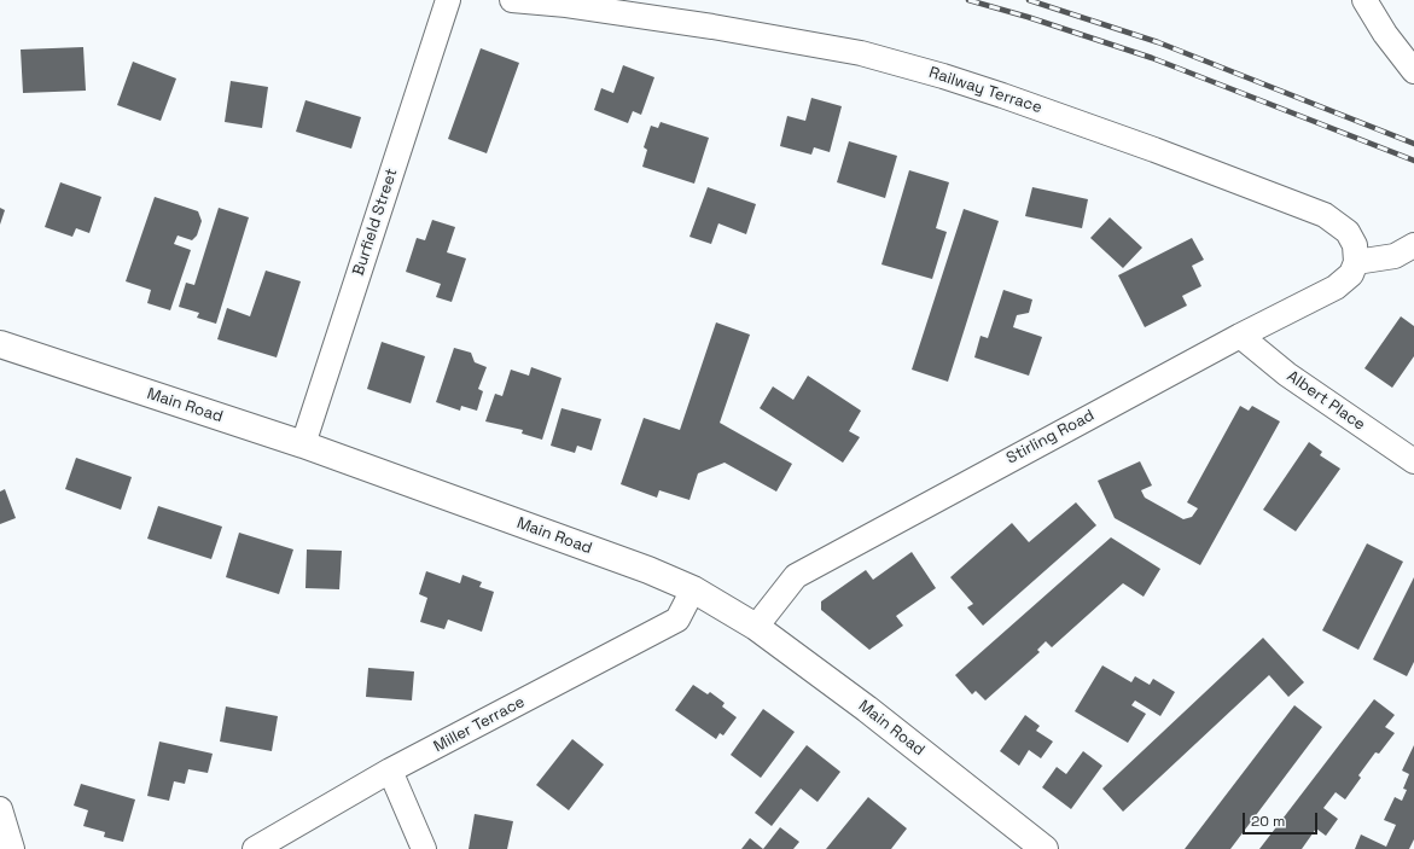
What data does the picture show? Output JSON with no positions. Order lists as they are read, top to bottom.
{
  "streets": {
    "main road": ["Main Road"],
    "street": [
      "Railway Terrace",
      "Burfield Street",
      "Albert Place",
      "Stirling Road",
      "Miller Terrace"
    ]
  },
  "crossings": [
    ["Railway Terrace", "Stirling Road"],
    ["Burfield Street", "Main Road"],
    ["Albert Place", "Stirling Road"],
    ["Main Road", "Stirling Road"],
    ["Main Road", "Miller Terrace"]
  ],
  "scale_bar": "20 m"
}
